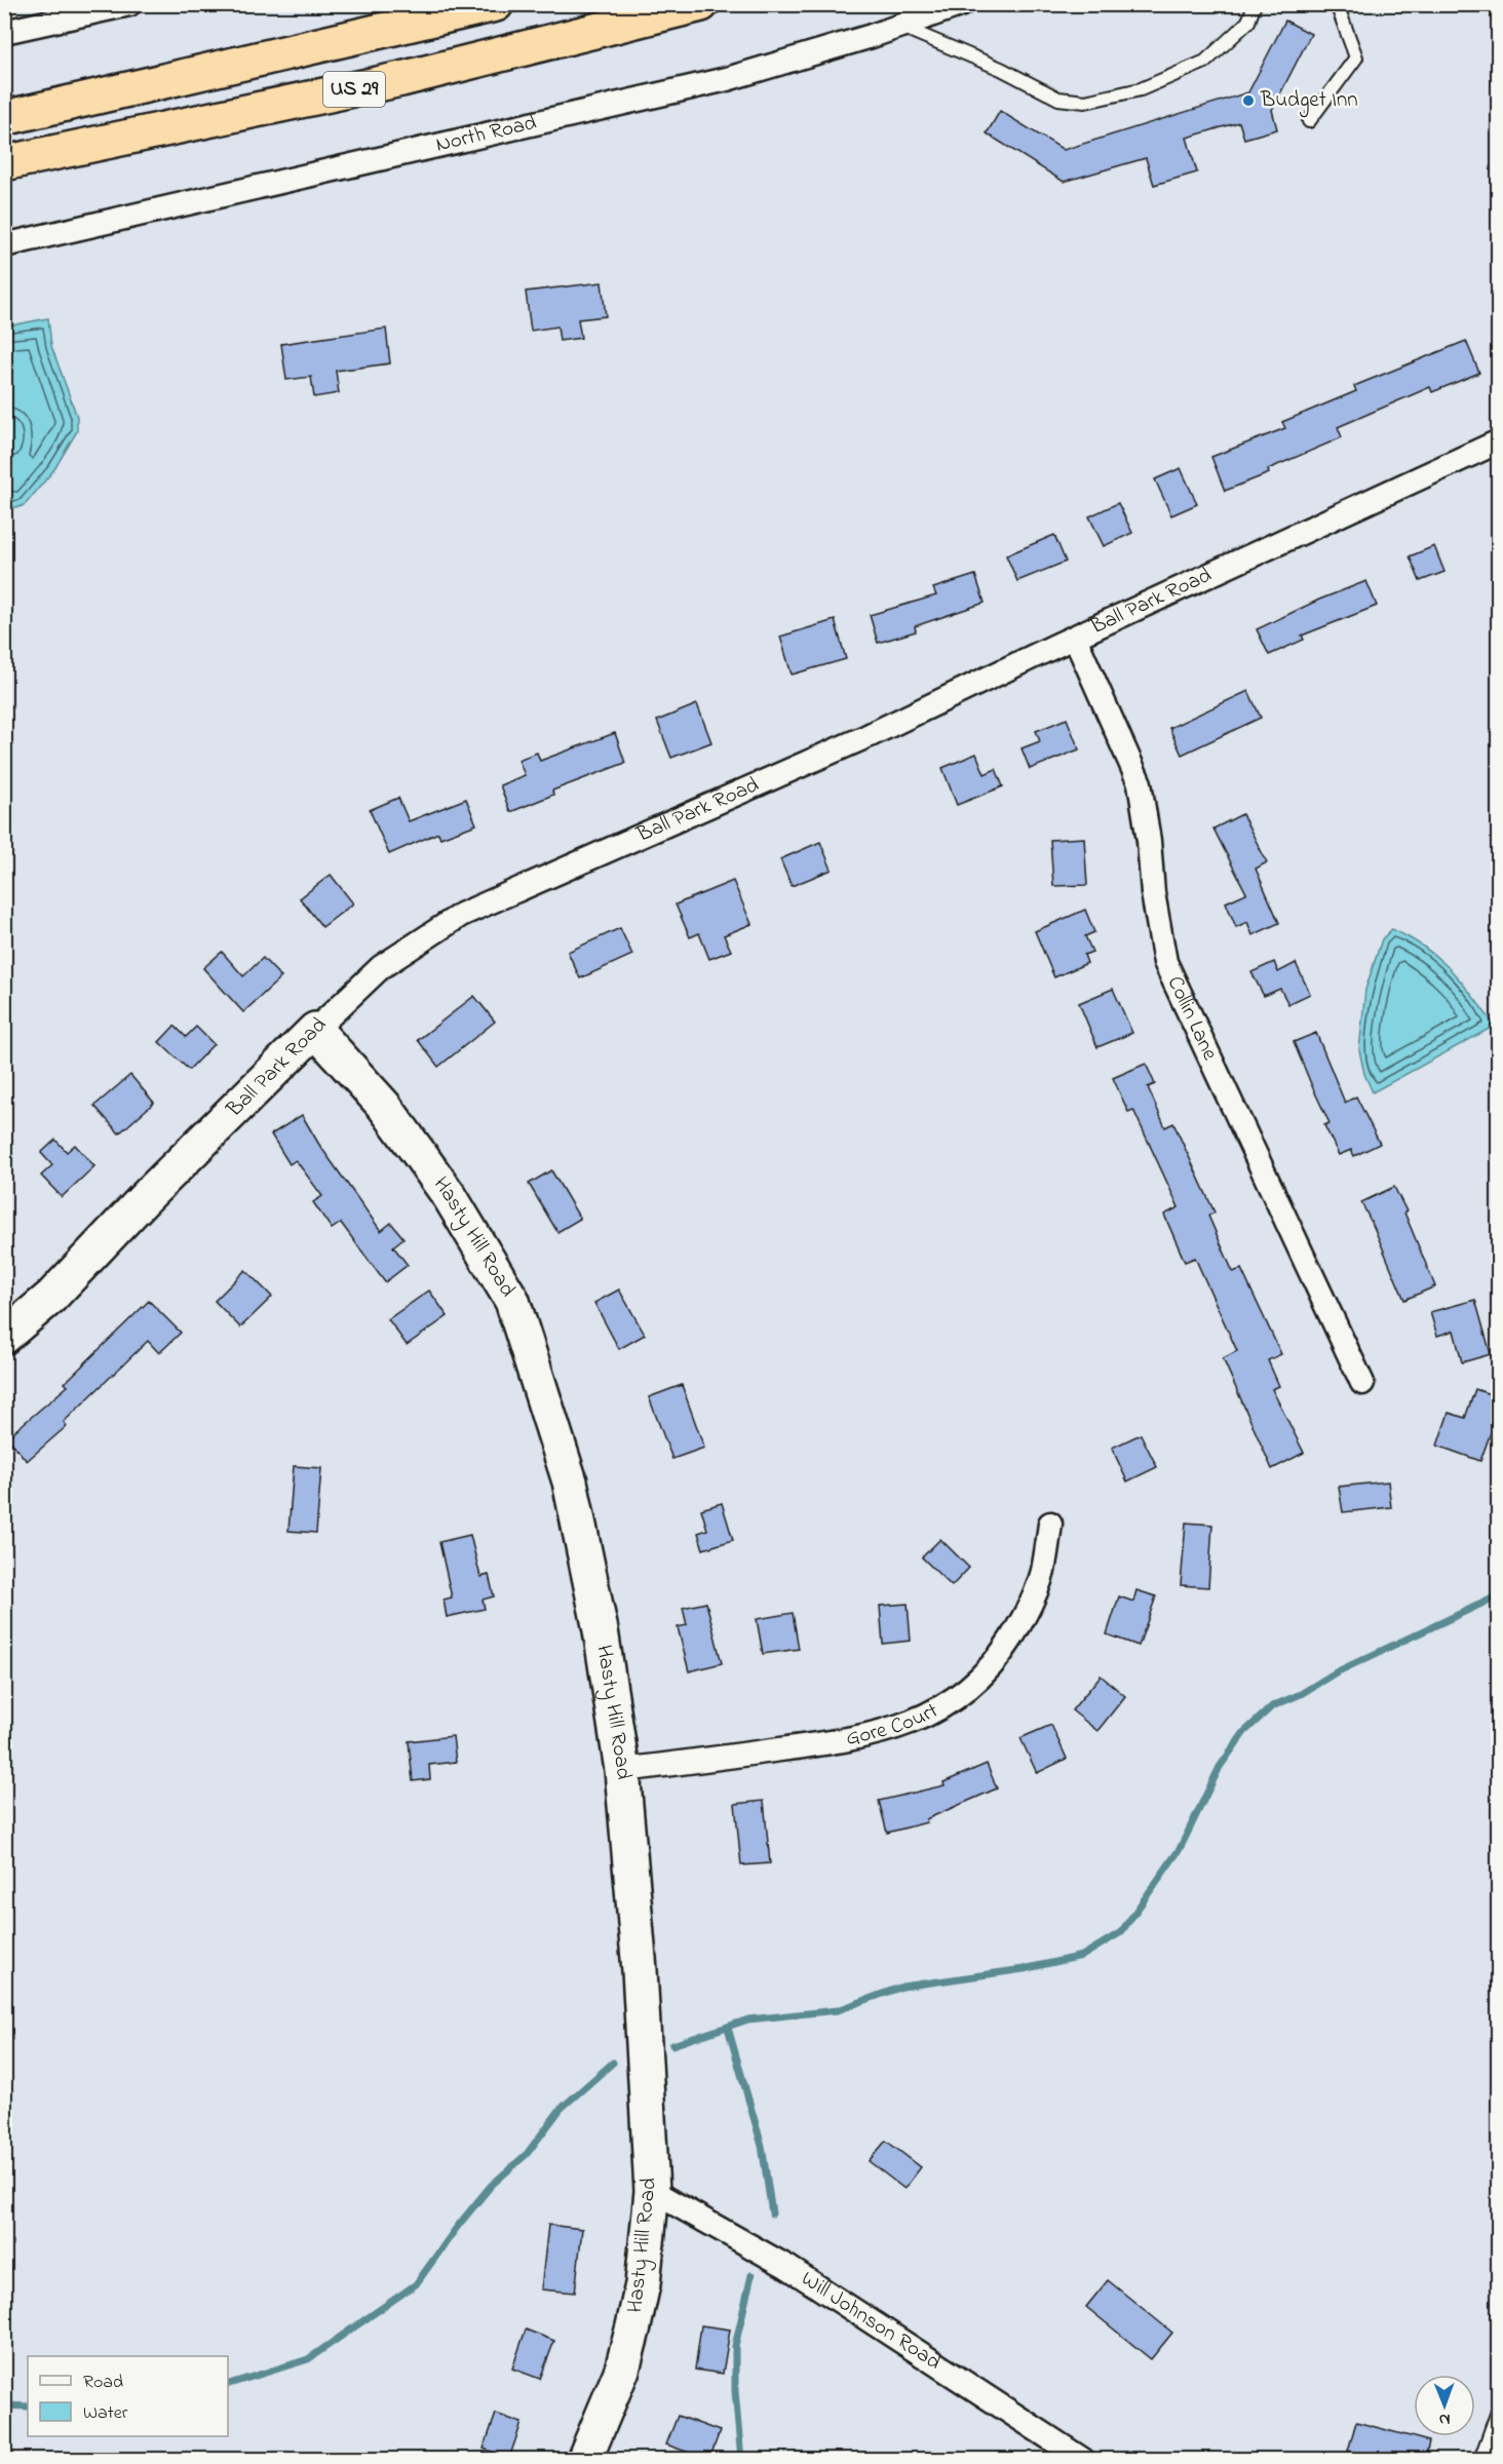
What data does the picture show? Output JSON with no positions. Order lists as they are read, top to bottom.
{
  "streets": {
    "highway": ["US 29"],
    "street": [
      "North Road",
      "Ball Park Road",
      "Collin Lane",
      "Hasty Hill Road",
      "Gore Court",
      "Will Johnson Road"
    ]
  },
  "crossings": [
    ["Ball Park Road", "Collin Lane"],
    ["Ball Park Road", "Hasty Hill Road"],
    ["Hasty Hill Road", "Gore Court"],
    ["Hasty Hill Road", "Will Johnson Road"]
  ],
  "places": ["Budget Inn"],
  "legend": ["Road", "Water"],
  "north": "bottom"
}
